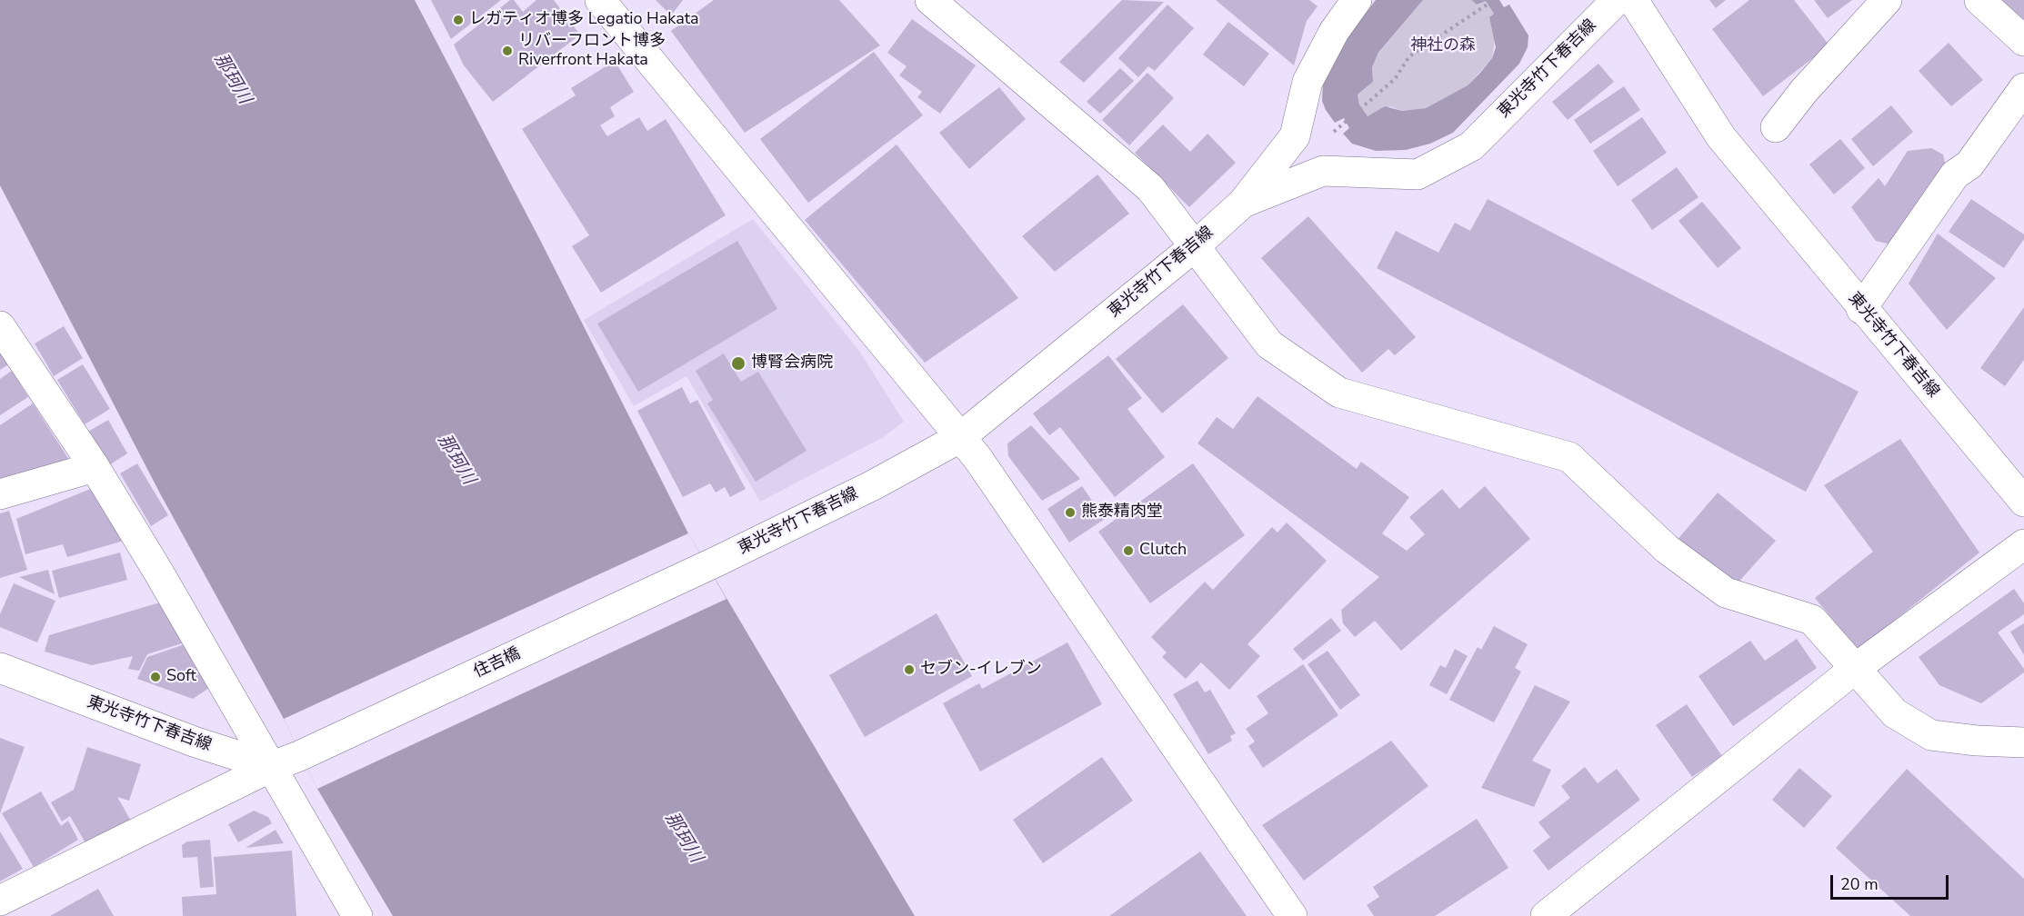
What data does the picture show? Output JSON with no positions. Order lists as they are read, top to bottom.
{
  "streets": {
    "street": ["東光寺竹下春吉線", "住吉橋"]
  },
  "crossings": [
    ["東光寺竹下春吉線", "住吉橋"]
  ],
  "water": ["那珂川"],
  "parks": ["神社の森"],
  "places": [
    "レガティオ博多 Legatio Hakata",
    "リバーフロント博多 Riverfront Hakata",
    "博腎会病院",
    "熊泰精肉堂",
    "Clutch",
    "セブン-イレブン",
    "Soft"
  ],
  "scale_bar": "20 m"
}
